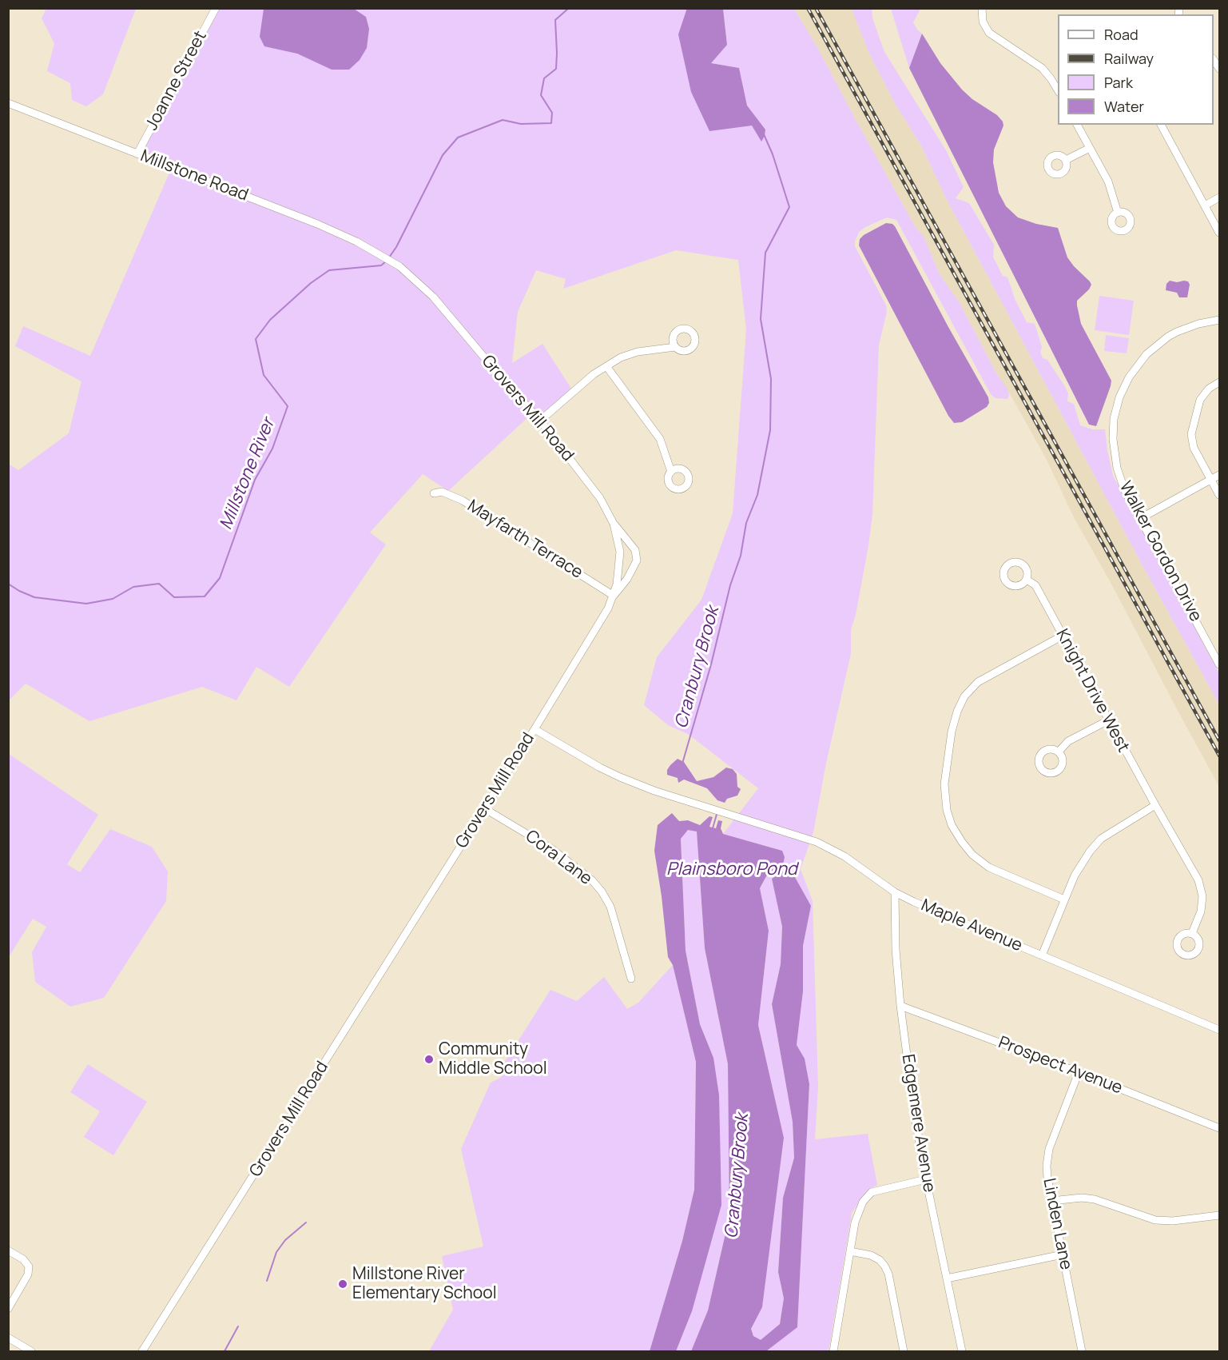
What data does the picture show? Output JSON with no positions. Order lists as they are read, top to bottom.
{
  "streets": {
    "street": [
      "Joanne Street",
      "Millstone Road",
      "Grovers Mill Road",
      "Mayfarth Terrace",
      "Walker Gordon Drive",
      "Knight Drive West",
      "Cora Lane",
      "Maple Avenue",
      "Prospect Avenue",
      "Edgemere Avenue",
      "Linden Lane"
    ]
  },
  "crossings": [
    ["Joanne Street", "Millstone Road"],
    ["Millstone Road", "Grovers Mill Road"],
    ["Grovers Mill Road", "Mayfarth Terrace"],
    ["Grovers Mill Road", "Cora Lane"],
    ["Grovers Mill Road", "Maple Avenue"],
    ["Maple Avenue", "Edgemere Avenue"],
    ["Prospect Avenue", "Edgemere Avenue"],
    ["Prospect Avenue", "Linden Lane"]
  ],
  "water": ["Millstone River", "Cranbury Brook", "Plainsboro Pond"],
  "places": ["Community Middle School", "Millstone River Elementary School"],
  "legend": [
    "Road",
    "Railway",
    "Park",
    "Water"
  ]
}
